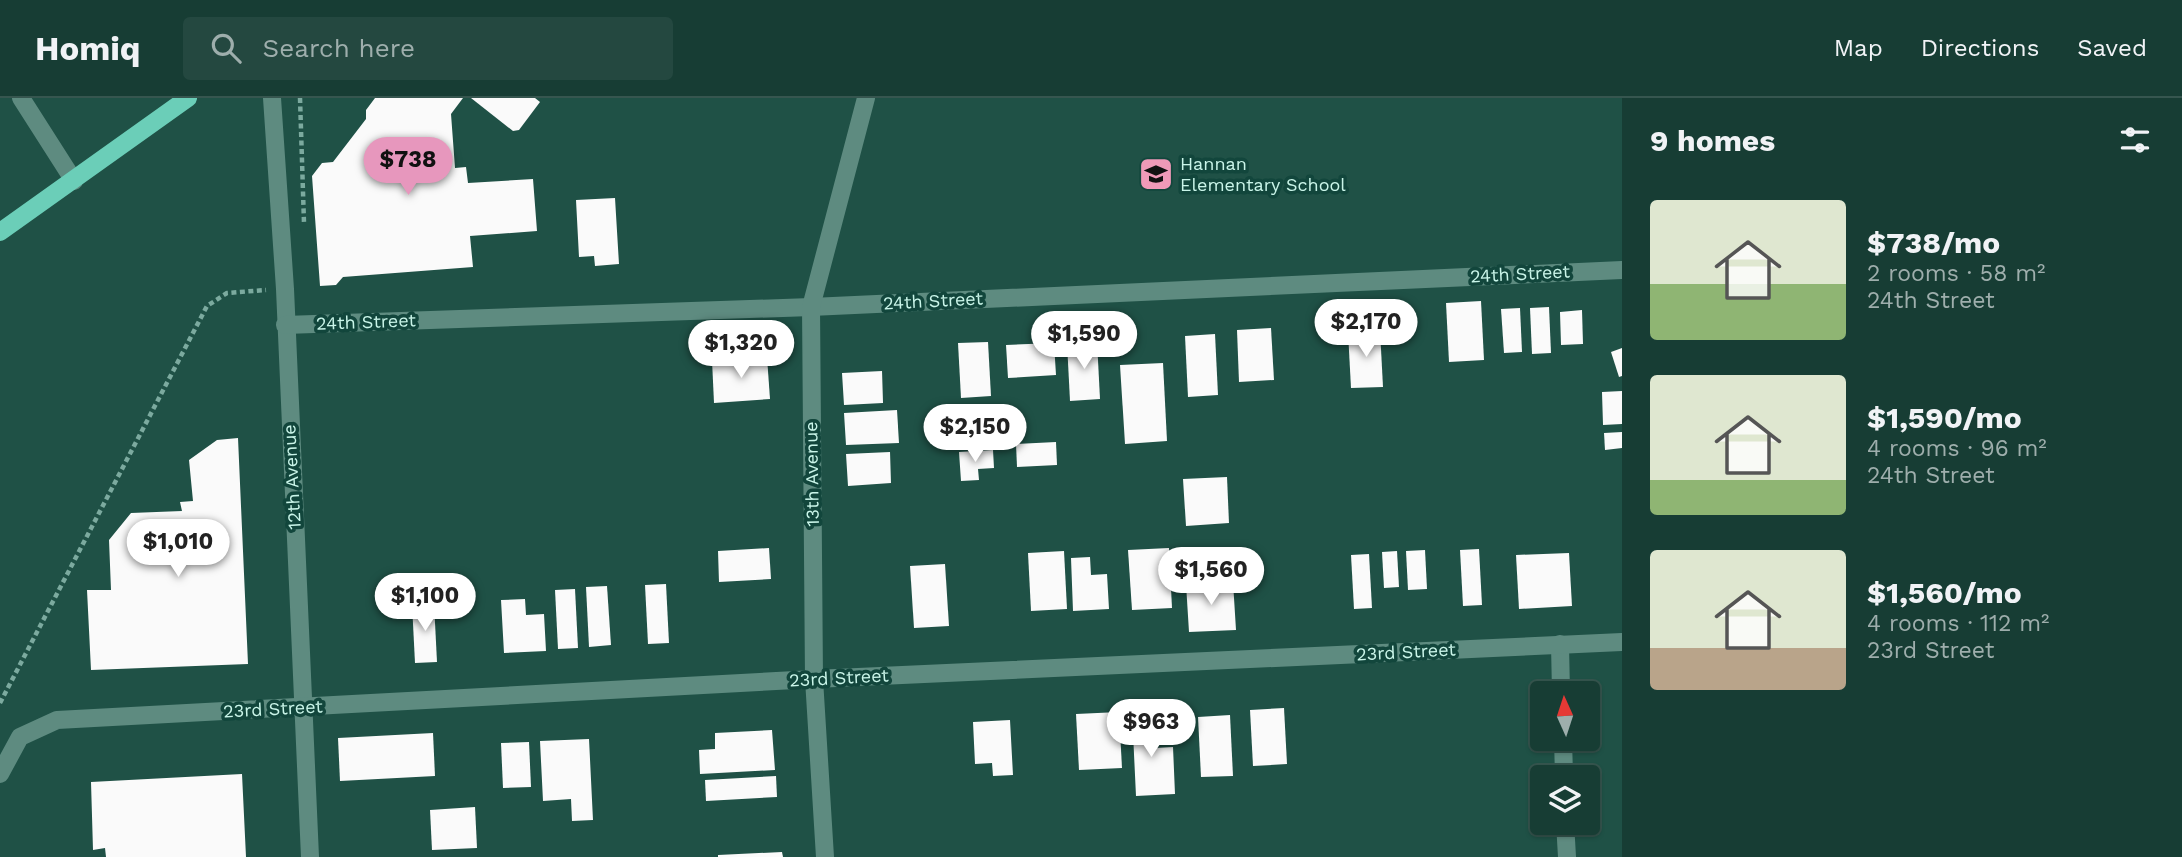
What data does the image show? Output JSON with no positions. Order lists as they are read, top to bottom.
{
  "streets": {
    "street": [
      "24th Street",
      "13th Avenue",
      "12th Avenue",
      "23rd Street"
    ]
  },
  "crossings": [
    ["24th Street", "13th Avenue"],
    ["24th Street", "12th Avenue"],
    ["13th Avenue", "23rd Street"],
    ["12th Avenue", "23rd Street"]
  ],
  "places": {
    "school or university": ["Hannan Elementary School"]
  },
  "north": "top",
  "page": {
    "header": "Homiq",
    "search": "Search here",
    "nav": ["Map", "Directions", "Saved"],
    "heading": "9 homes",
    "price": [
      "$738",
      "$2,170",
      "$1,590",
      "$1,320",
      "$2,150",
      "$1,010",
      "$1,560",
      "$1,100",
      "$963"
    ],
    "list": [
      {
        "name": "$738/mo",
        "note": "2 rooms · 58 m² · 24th Street"
      },
      {
        "name": "$1,590/mo",
        "note": "4 rooms · 96 m² · 24th Street"
      },
      {
        "name": "$1,560/mo",
        "note": "4 rooms · 112 m² · 23rd Street"
      }
    ]
  }
}
